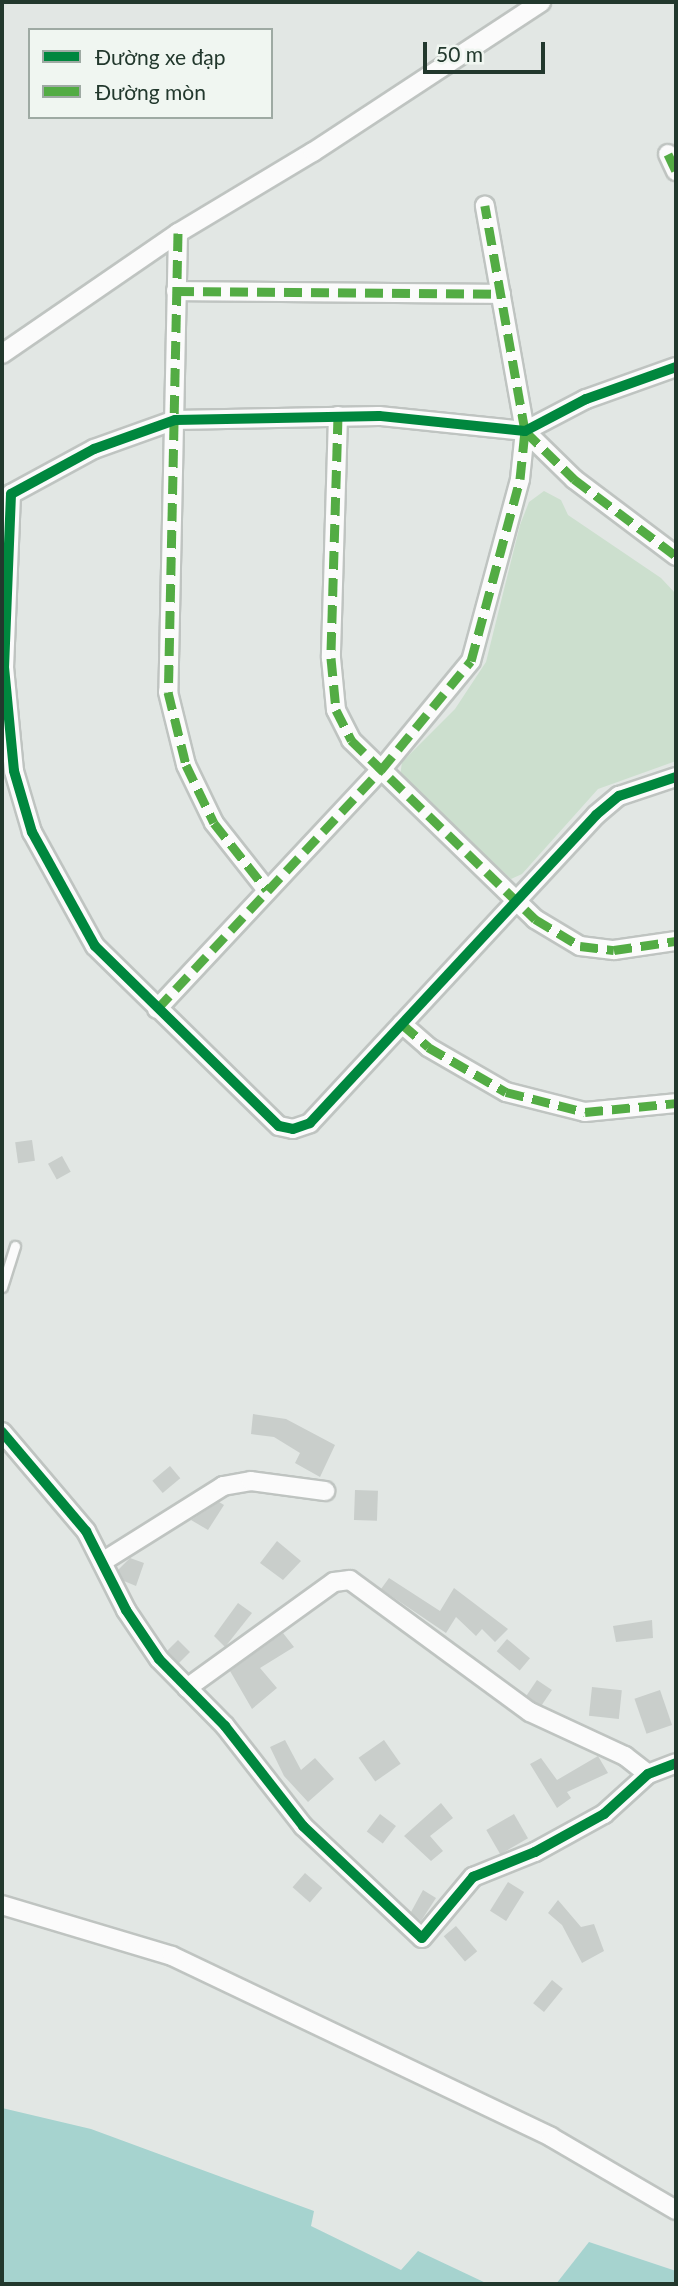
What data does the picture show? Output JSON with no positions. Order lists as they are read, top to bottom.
{
  "legend": ["Đường xe đạp", "Đường mòn"],
  "scale_bar": "50 m"
}
